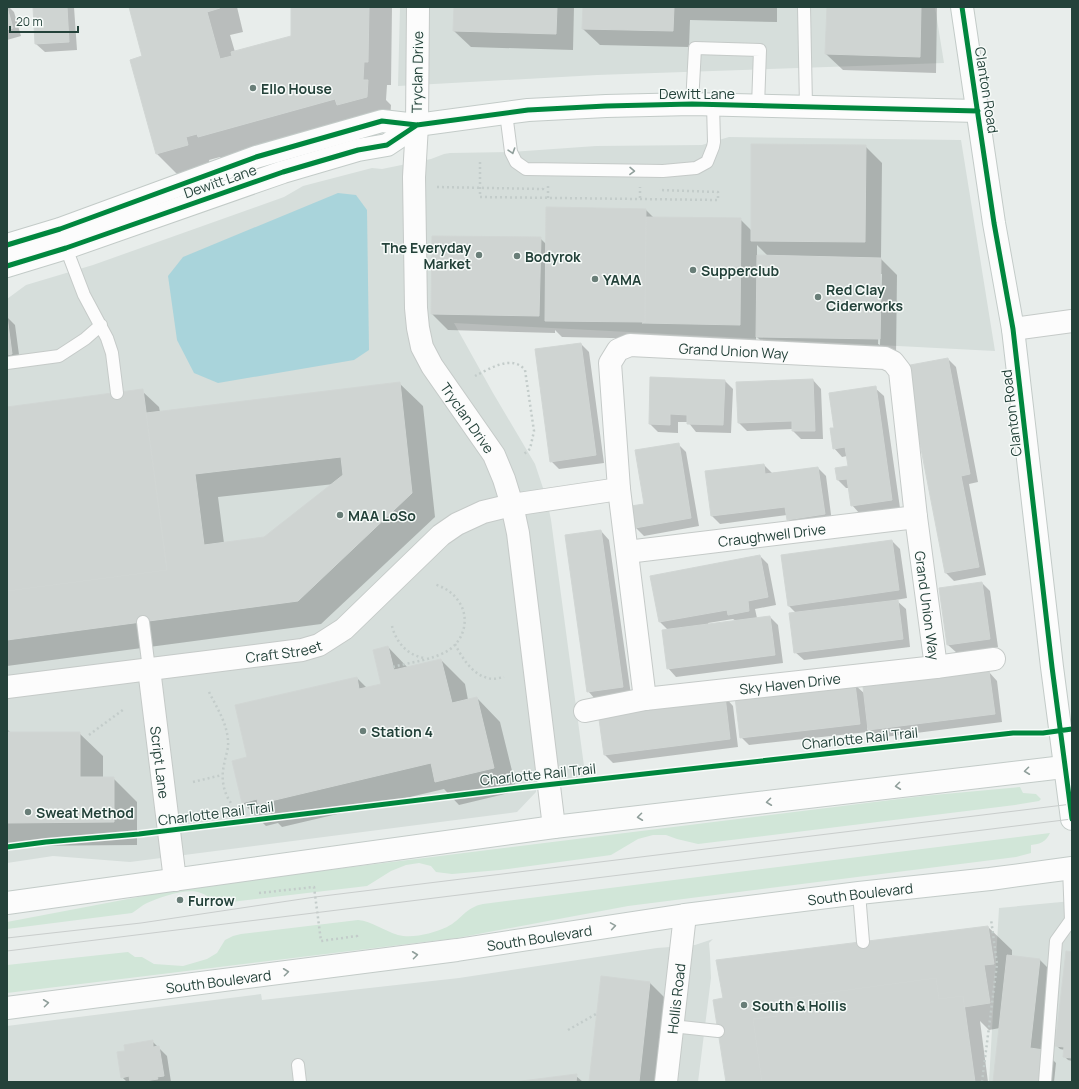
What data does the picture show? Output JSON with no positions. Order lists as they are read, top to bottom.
{
  "streets": {
    "street": [
      "Tryclan Drive",
      "Clanton Road",
      "Dewitt Lane",
      "Grand Union Way",
      "Craughwell Drive",
      "Craft Street",
      "Sky Haven Drive",
      "Script Lane",
      "South Boulevard",
      "Hollis Road"
    ],
    "cycle path": ["Charlotte Rail Trail"]
  },
  "crossings": [
    ["Tryclan Drive", "Dewitt Lane"],
    ["Tryclan Drive", "Craft Street"],
    ["Clanton Road", "Dewitt Lane"],
    ["Grand Union Way", "Craughwell Drive"],
    ["Grand Union Way", "Craft Street"],
    ["Grand Union Way", "Sky Haven Drive"],
    ["Craft Street", "Script Lane"],
    ["South Boulevard", "Hollis Road"]
  ],
  "places": [
    "Ello House",
    "The Everyday Market",
    "Bodyrok",
    "Supperclub",
    "YAMA",
    "Red Clay Ciderworks",
    "MAA LoSo",
    "Station 4",
    "Sweat Method",
    "Furrow",
    "South & Hollis"
  ],
  "scale_bar": "20 m"
}
